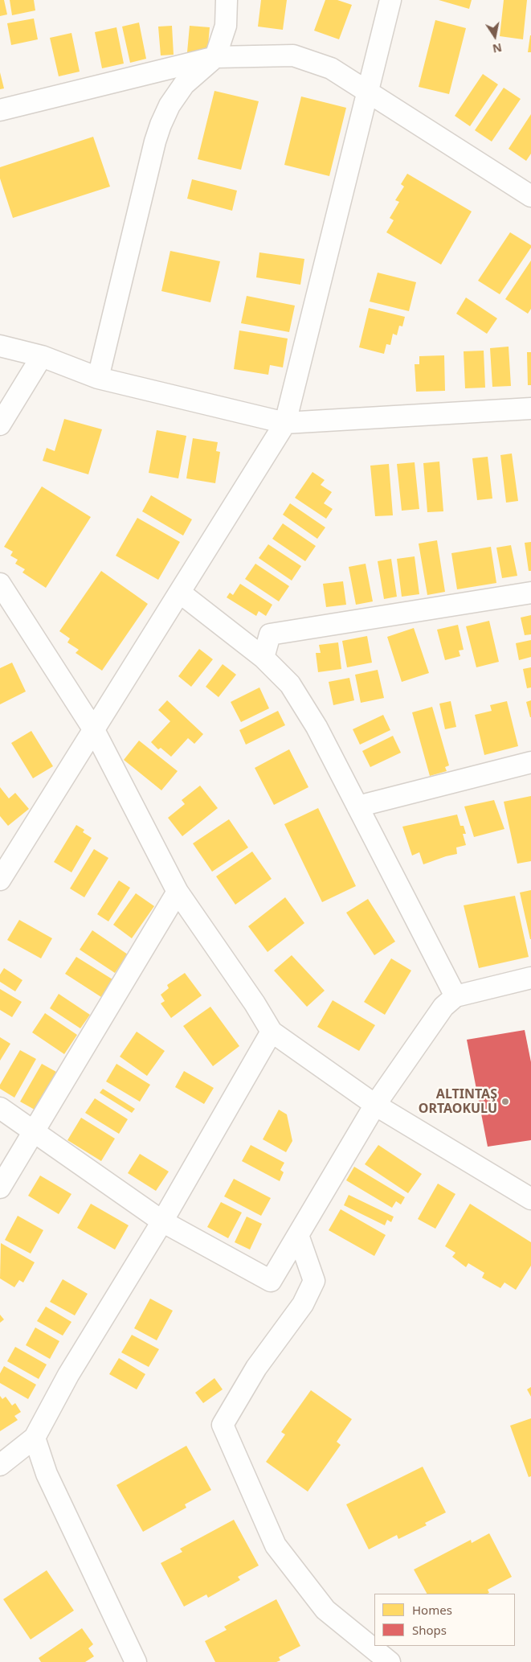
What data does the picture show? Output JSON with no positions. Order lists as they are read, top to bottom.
{
  "places": ["ALTINTAŞ ORTAOKULU"],
  "legend": ["Homes", "Shops"],
  "north": "bottom"
}
